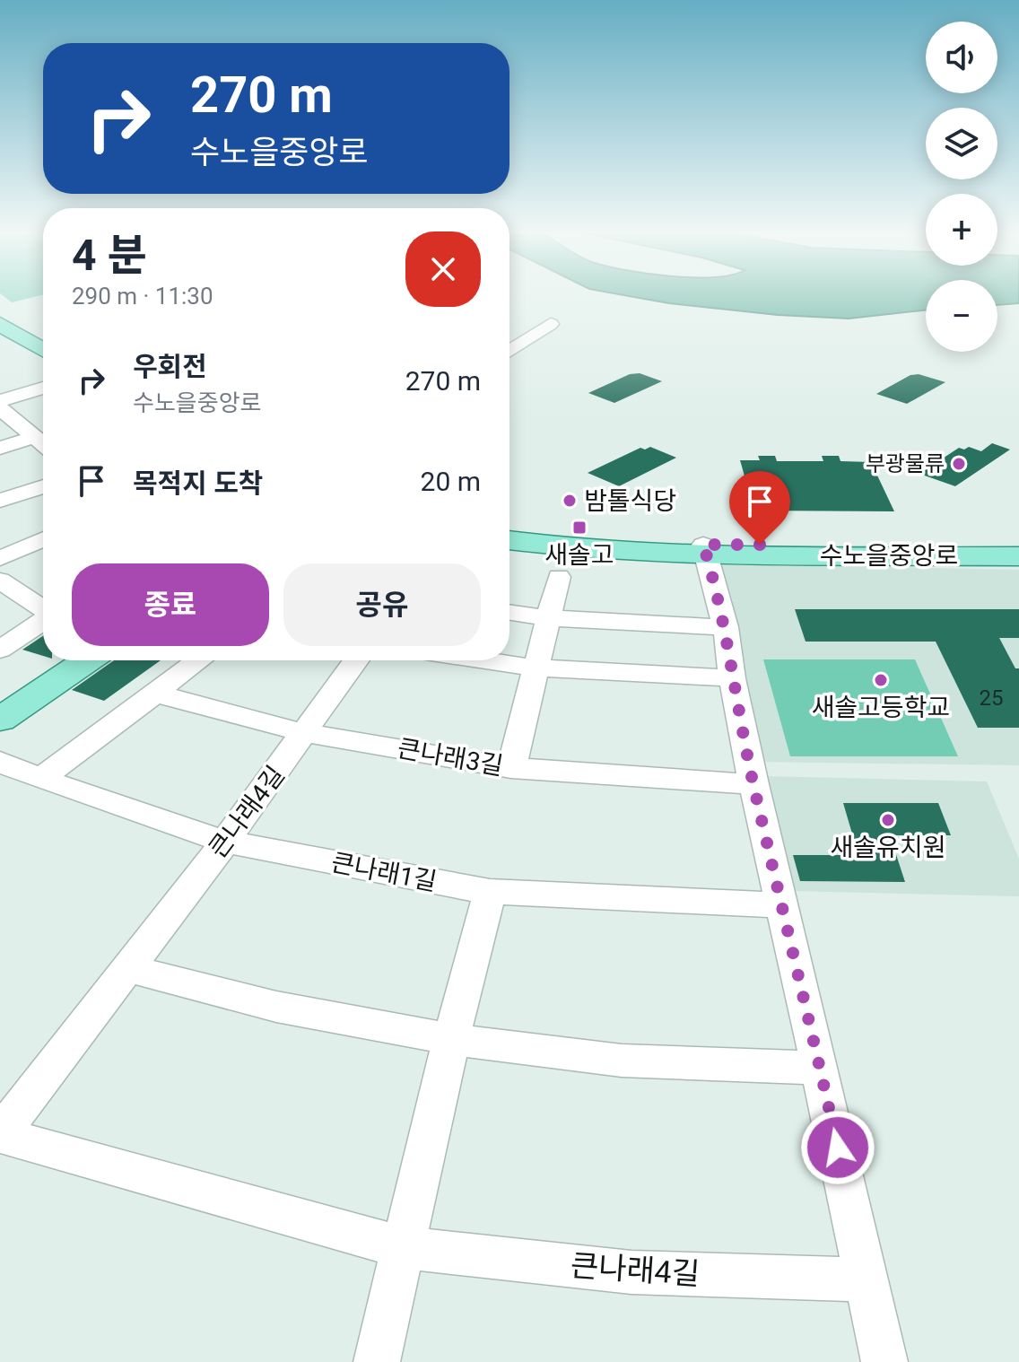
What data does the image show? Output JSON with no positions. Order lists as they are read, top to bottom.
{
  "streets": {
    "main road": ["수노을중앙로"],
    "street": ["큰나래3길", "큰나래4길", "큰나래1길"]
  },
  "crossings": [
    ["큰나래3길", "큰나래4길"],
    ["큰나래4길", "큰나래1길"]
  ],
  "places": {
    "other": [
      "부광물류",
      "밤톨식당",
      "새솔고등학교",
      "새솔유치원"
    ],
    "transit": ["새솔고"]
  },
  "house_numbers": ["25"],
  "page": {
    "map_buttons": ["+", "−"],
    "turn": ["270 m", "수노을중앙로"],
    "heading": ["4 분", "290 m · 11:30"],
    "list": [
      {
        "name": "우회전",
        "note": "수노을중앙로",
        "value": "270 m"
      },
      {
        "name": "목적지 도착",
        "value": "20 m"
      }
    ],
    "buttons": ["종료", "공유"]
  }
}
